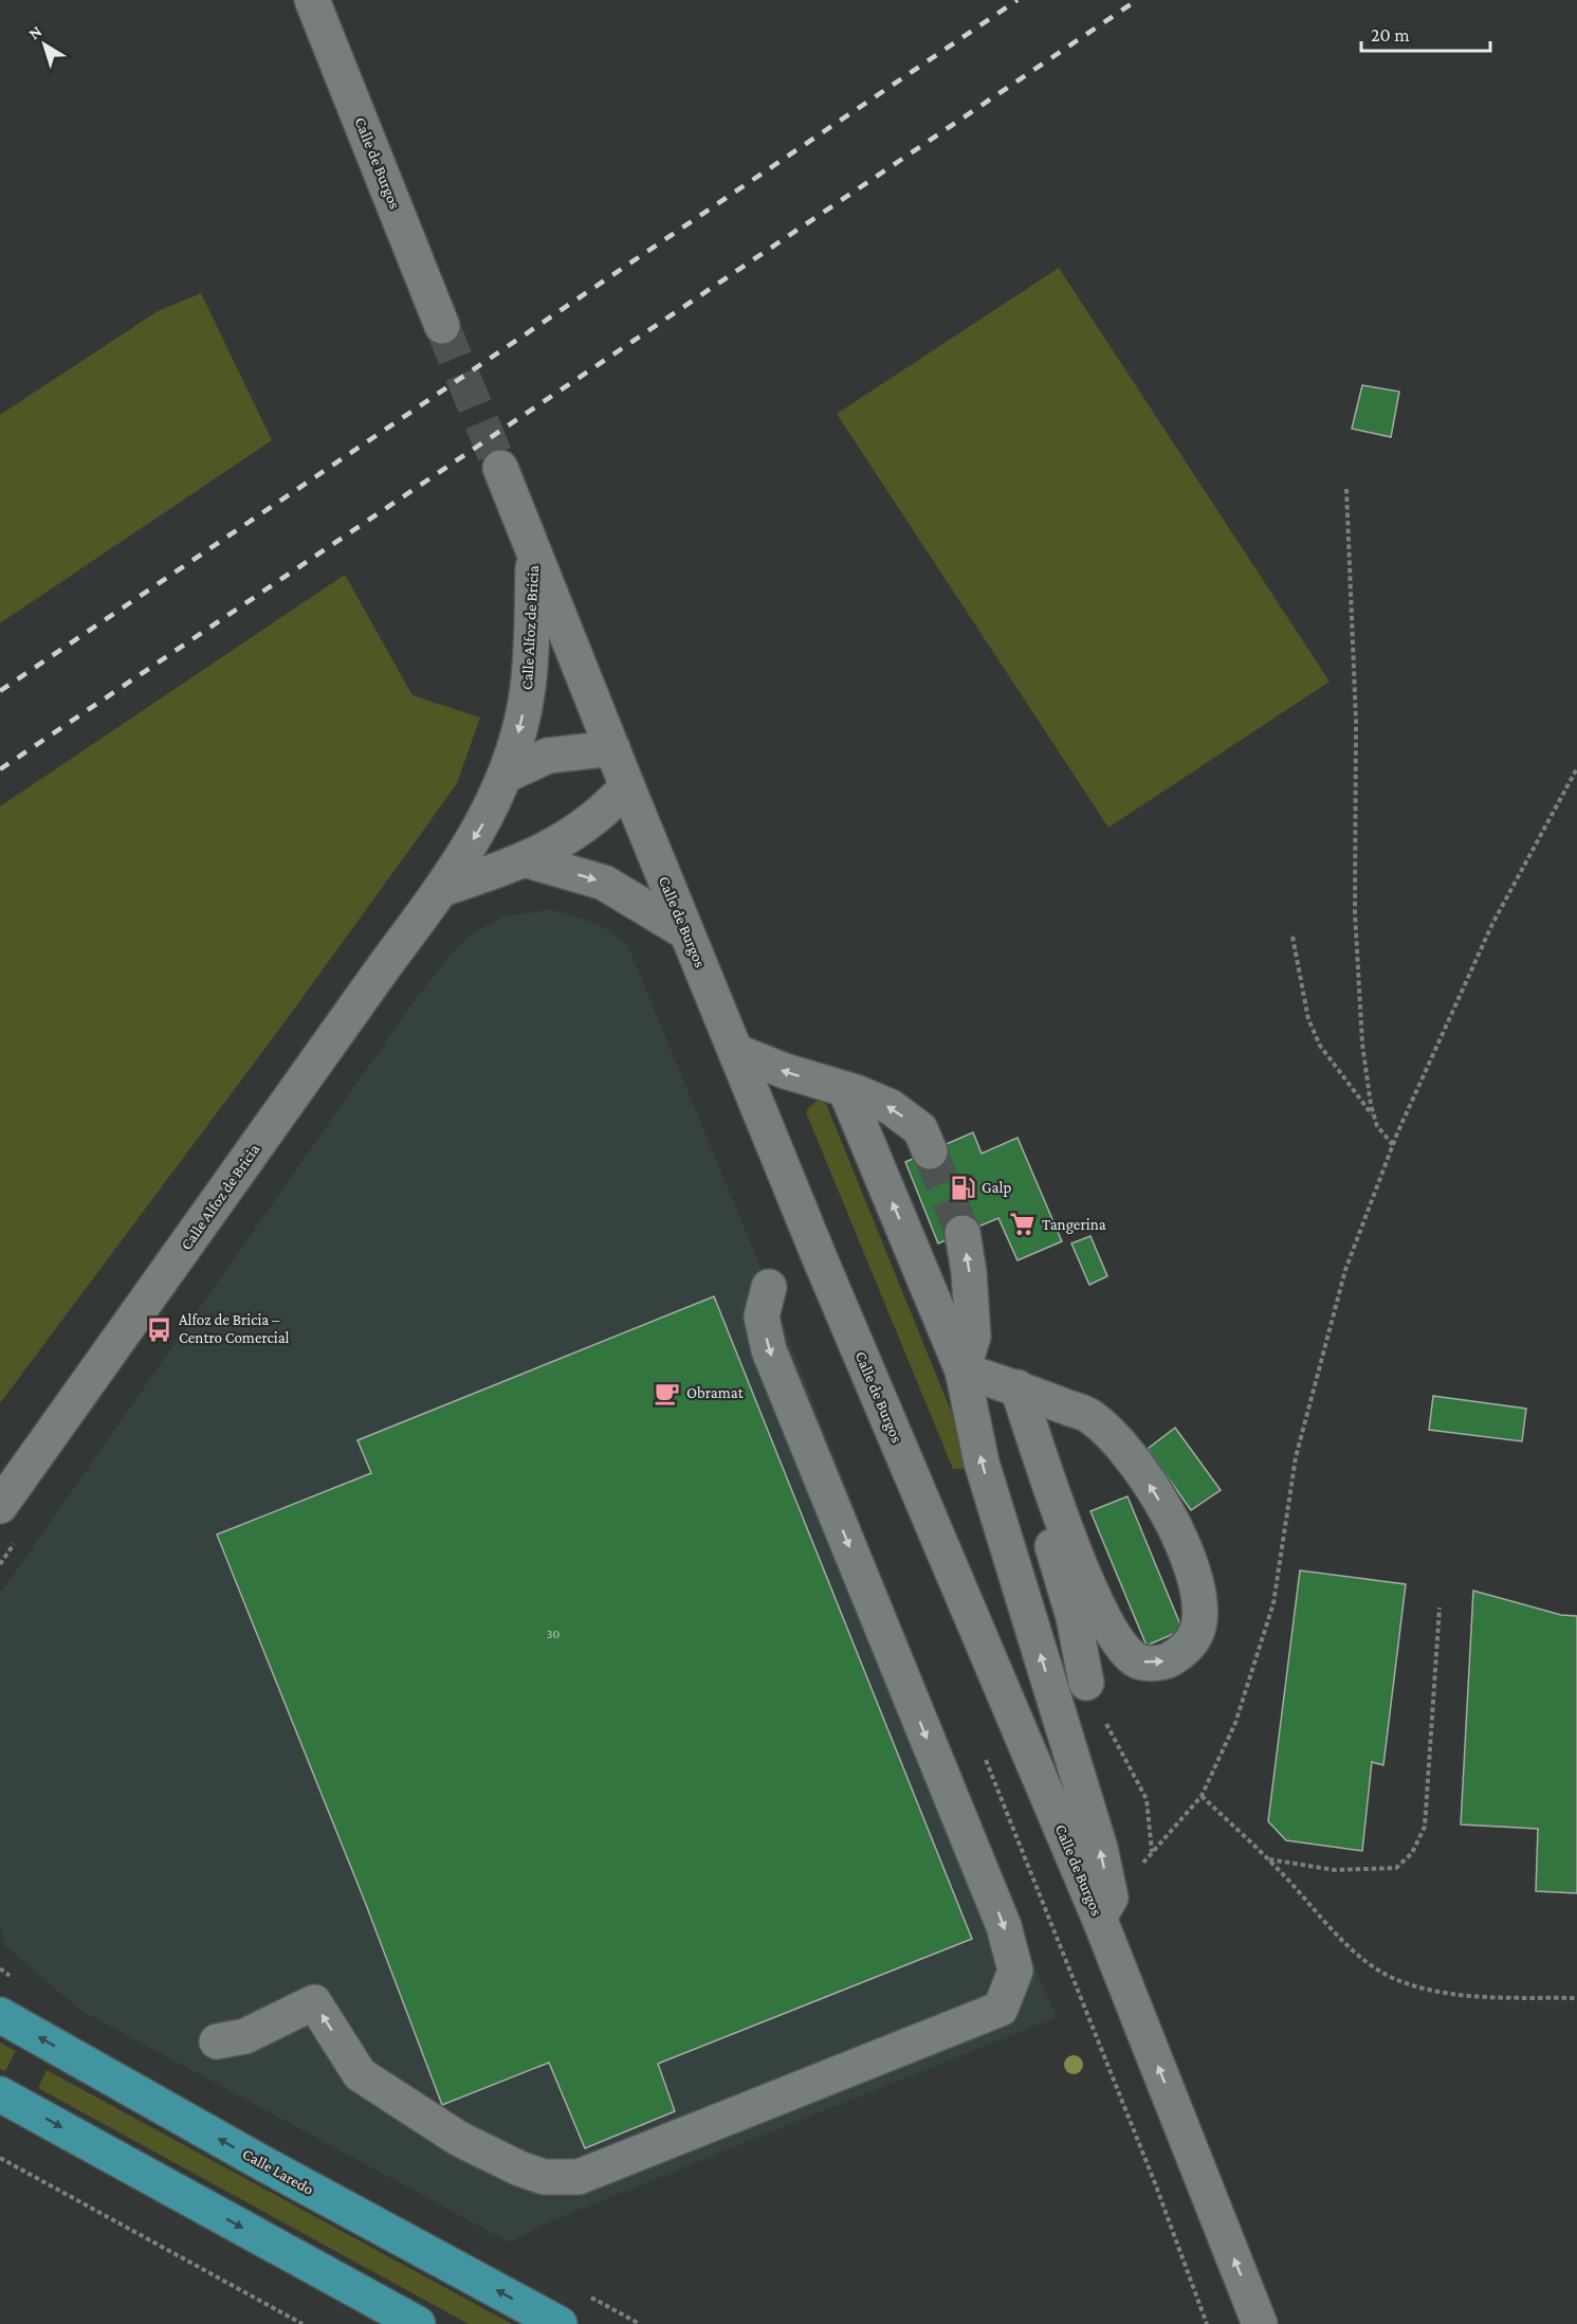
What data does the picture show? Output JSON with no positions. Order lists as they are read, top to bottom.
{
  "streets": {
    "main road": ["Calle Laredo"],
    "street": ["Calle de Burgos", "Calle Alfoz de Bricia"]
  },
  "crossings": [
    ["Calle de Burgos", "Calle Alfoz de Bricia"]
  ],
  "places": {
    "fuel station": ["Galp"],
    "supermarket": ["Tangerina"],
    "bus stop": ["Alfoz de Bricia – Centro Comercial"],
    "cafe": ["Obramat"]
  },
  "house_numbers": ["30"],
  "scale_bar": "20 m",
  "north": "top left"
}
